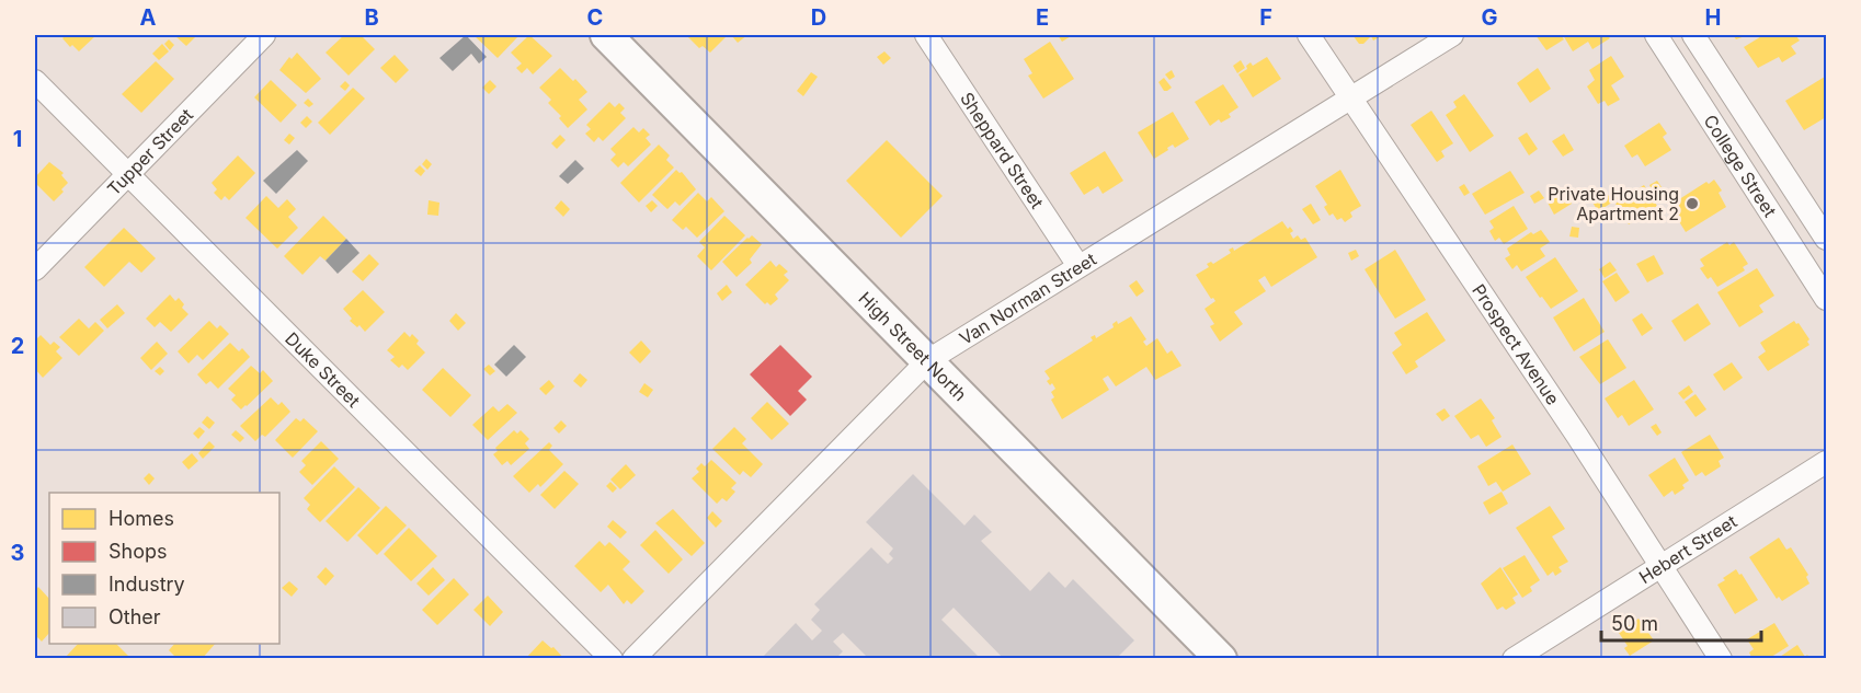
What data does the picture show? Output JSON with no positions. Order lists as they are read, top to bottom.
{
  "streets": {
    "main road": ["High Street North"],
    "street": [
      "Sheppard Street",
      "Tupper Street",
      "College Street",
      "Van Norman Street",
      "Prospect Avenue",
      "Duke Street",
      "Hebert Street"
    ]
  },
  "crossings": [
    ["Sheppard Street", "Van Norman Street"],
    ["Tupper Street", "Duke Street"],
    ["Van Norman Street", "Prospect Avenue"],
    ["Van Norman Street", "High Street North"],
    ["Prospect Avenue", "Hebert Street"]
  ],
  "places": ["Private Housing Apartment 2"],
  "legend": [
    "Homes",
    "Shops",
    "Industry",
    "Other"
  ],
  "scale_bar": "50 m",
  "grid": {
    "columns": [
      "A",
      "B",
      "C",
      "D",
      "E",
      "F",
      "G",
      "H"
    ],
    "rows": ["1", "2", "3"]
  }
}
